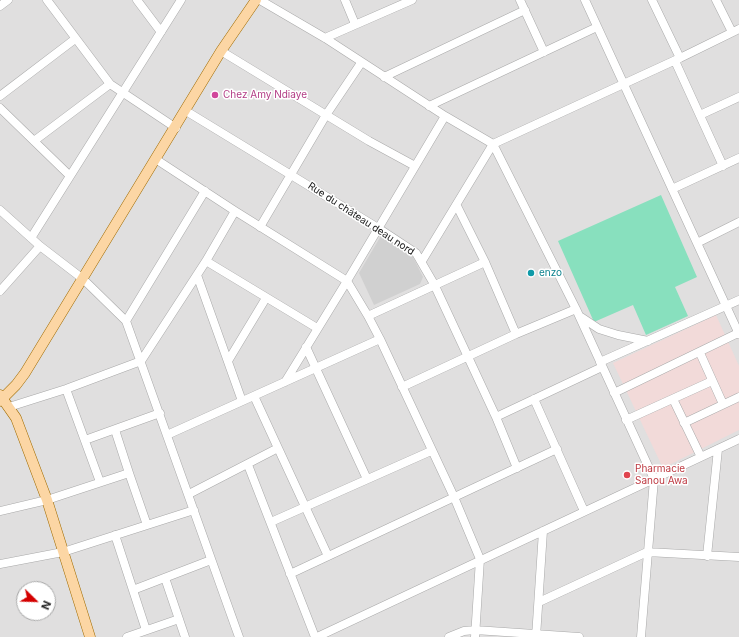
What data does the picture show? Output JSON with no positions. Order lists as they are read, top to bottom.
{
  "streets": {
    "street": ["Rue du château deau nord"]
  },
  "places": ["Chez Amy Ndiaye", "enzo", "Pharmacie Sanou Awa"],
  "north": "bottom right"
}
